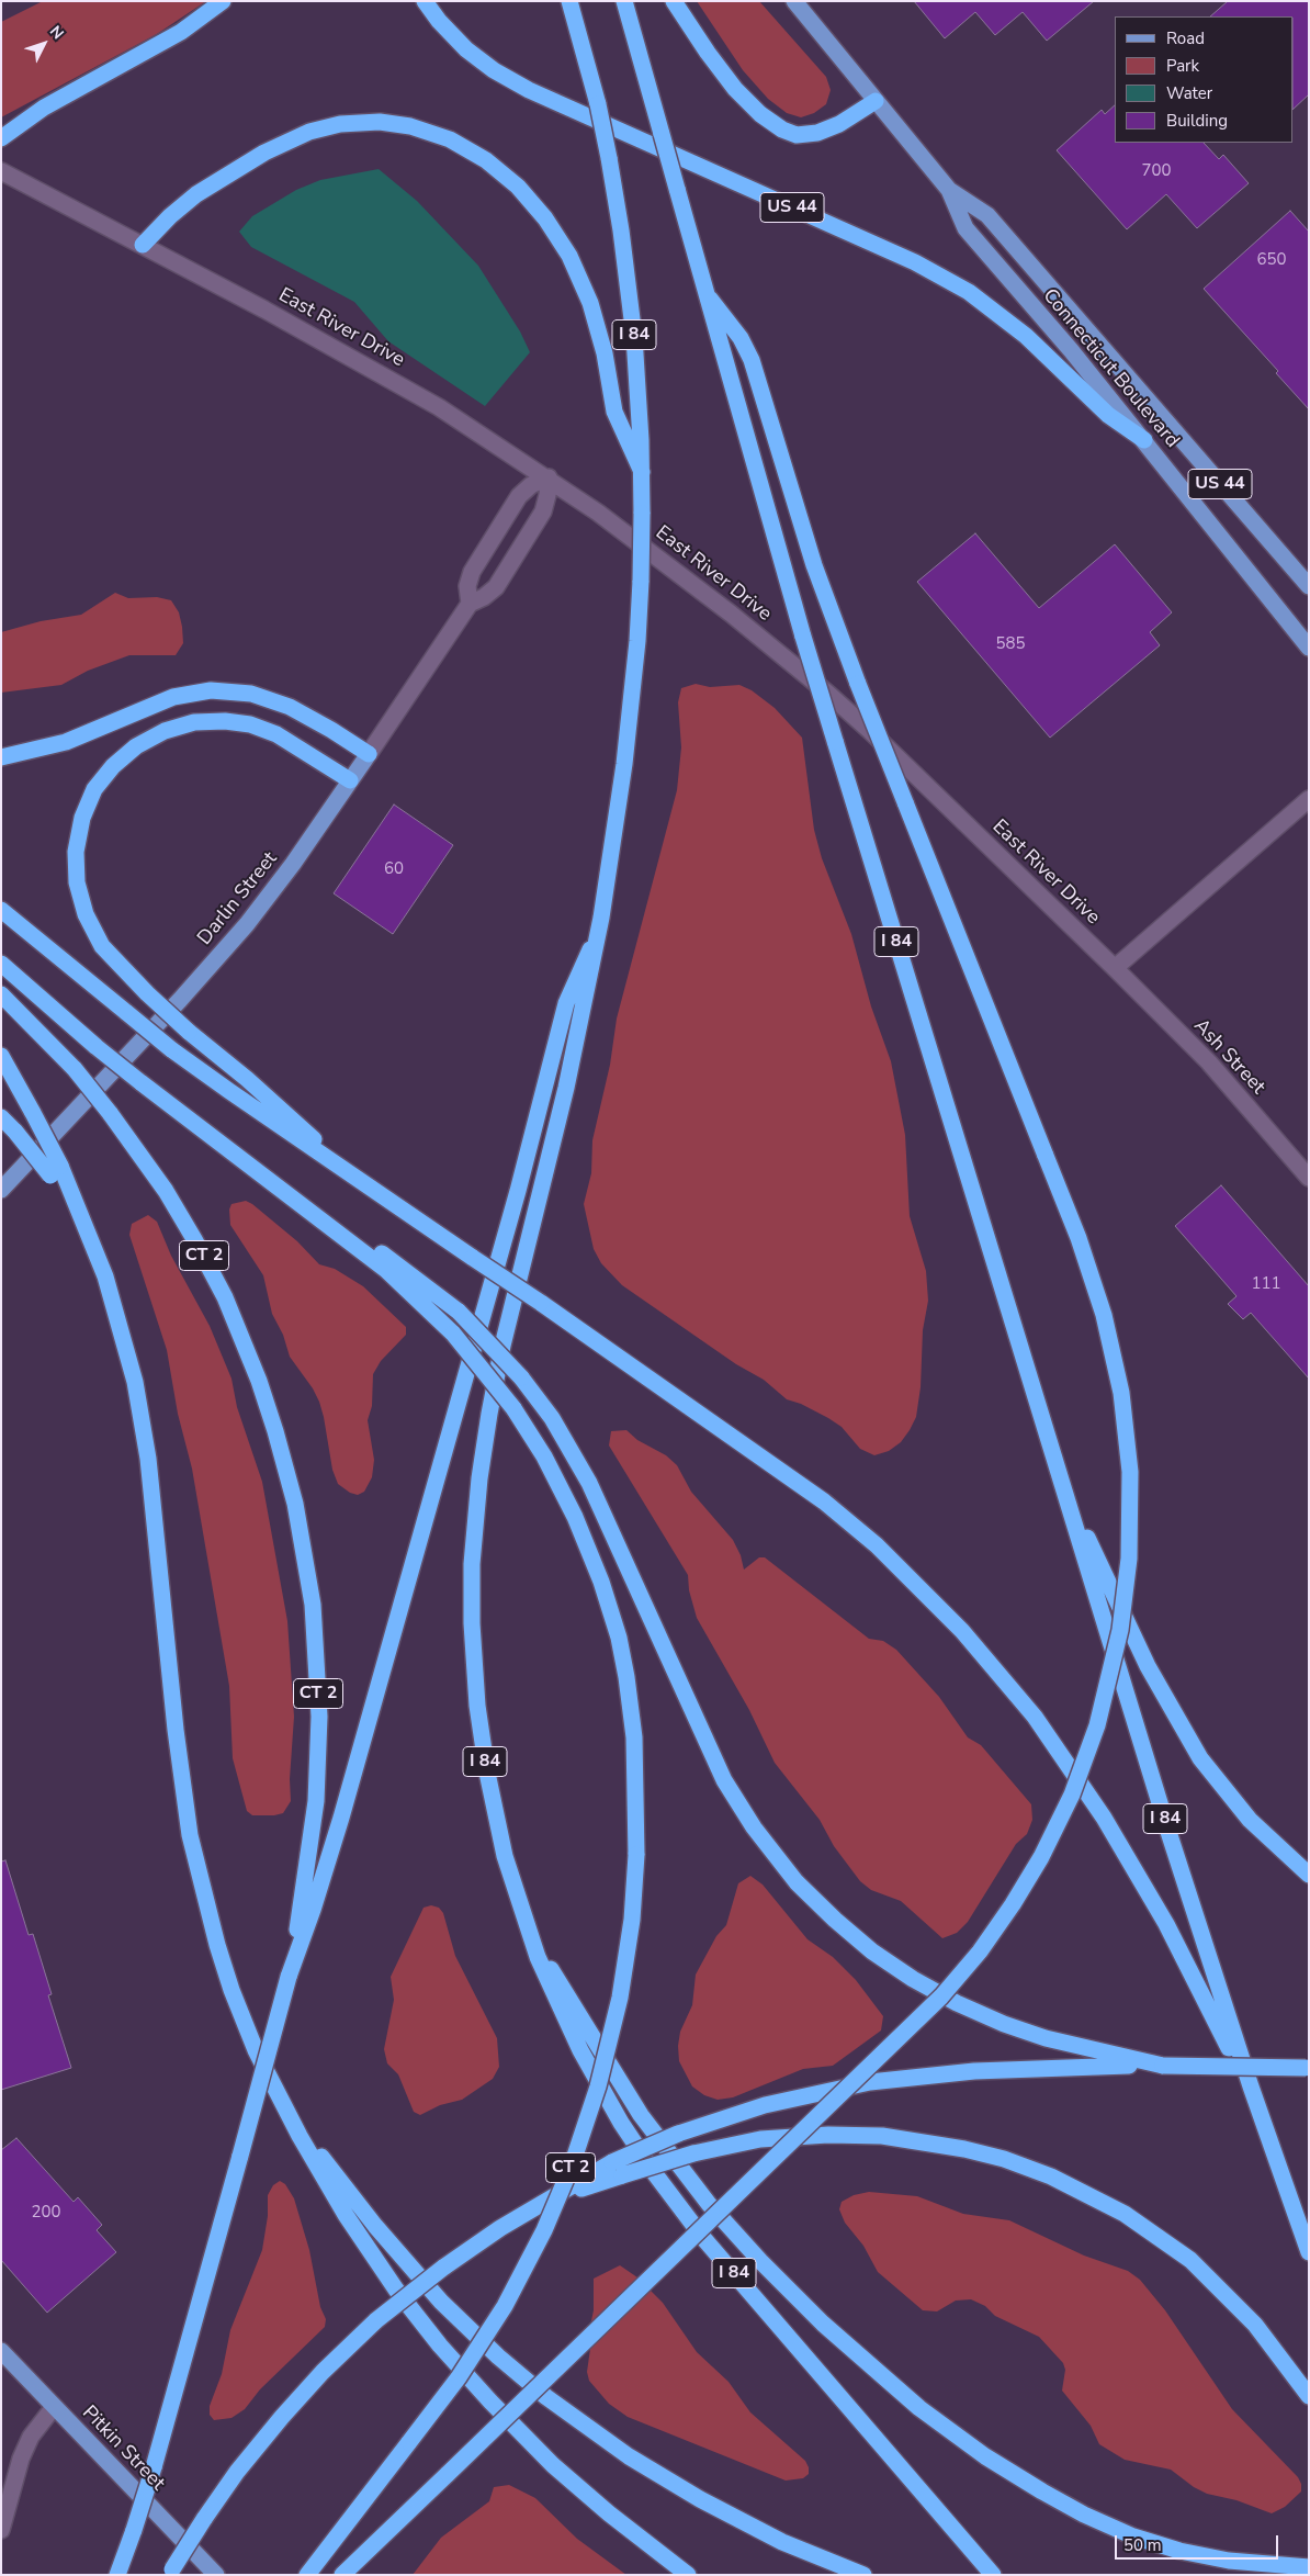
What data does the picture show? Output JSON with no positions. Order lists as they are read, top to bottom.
{
  "streets": {
    "highway": ["US 44", "I 84", "CT 2"],
    "main road": ["Connecticut Boulevard", "Darlin Street", "Pitkin Street"],
    "street": ["East River Drive", "Ash Street"]
  },
  "crossings": [
    ["US 44", "Connecticut Boulevard"],
    ["East River Drive", "Darlin Street"],
    ["East River Drive", "Ash Street"]
  ],
  "house_numbers": [
    "700",
    "650",
    "585",
    "60",
    "111",
    "200"
  ],
  "legend": [
    "Road",
    "Park",
    "Water",
    "Building"
  ],
  "scale_bar": "50 m",
  "north": "top right"
}
